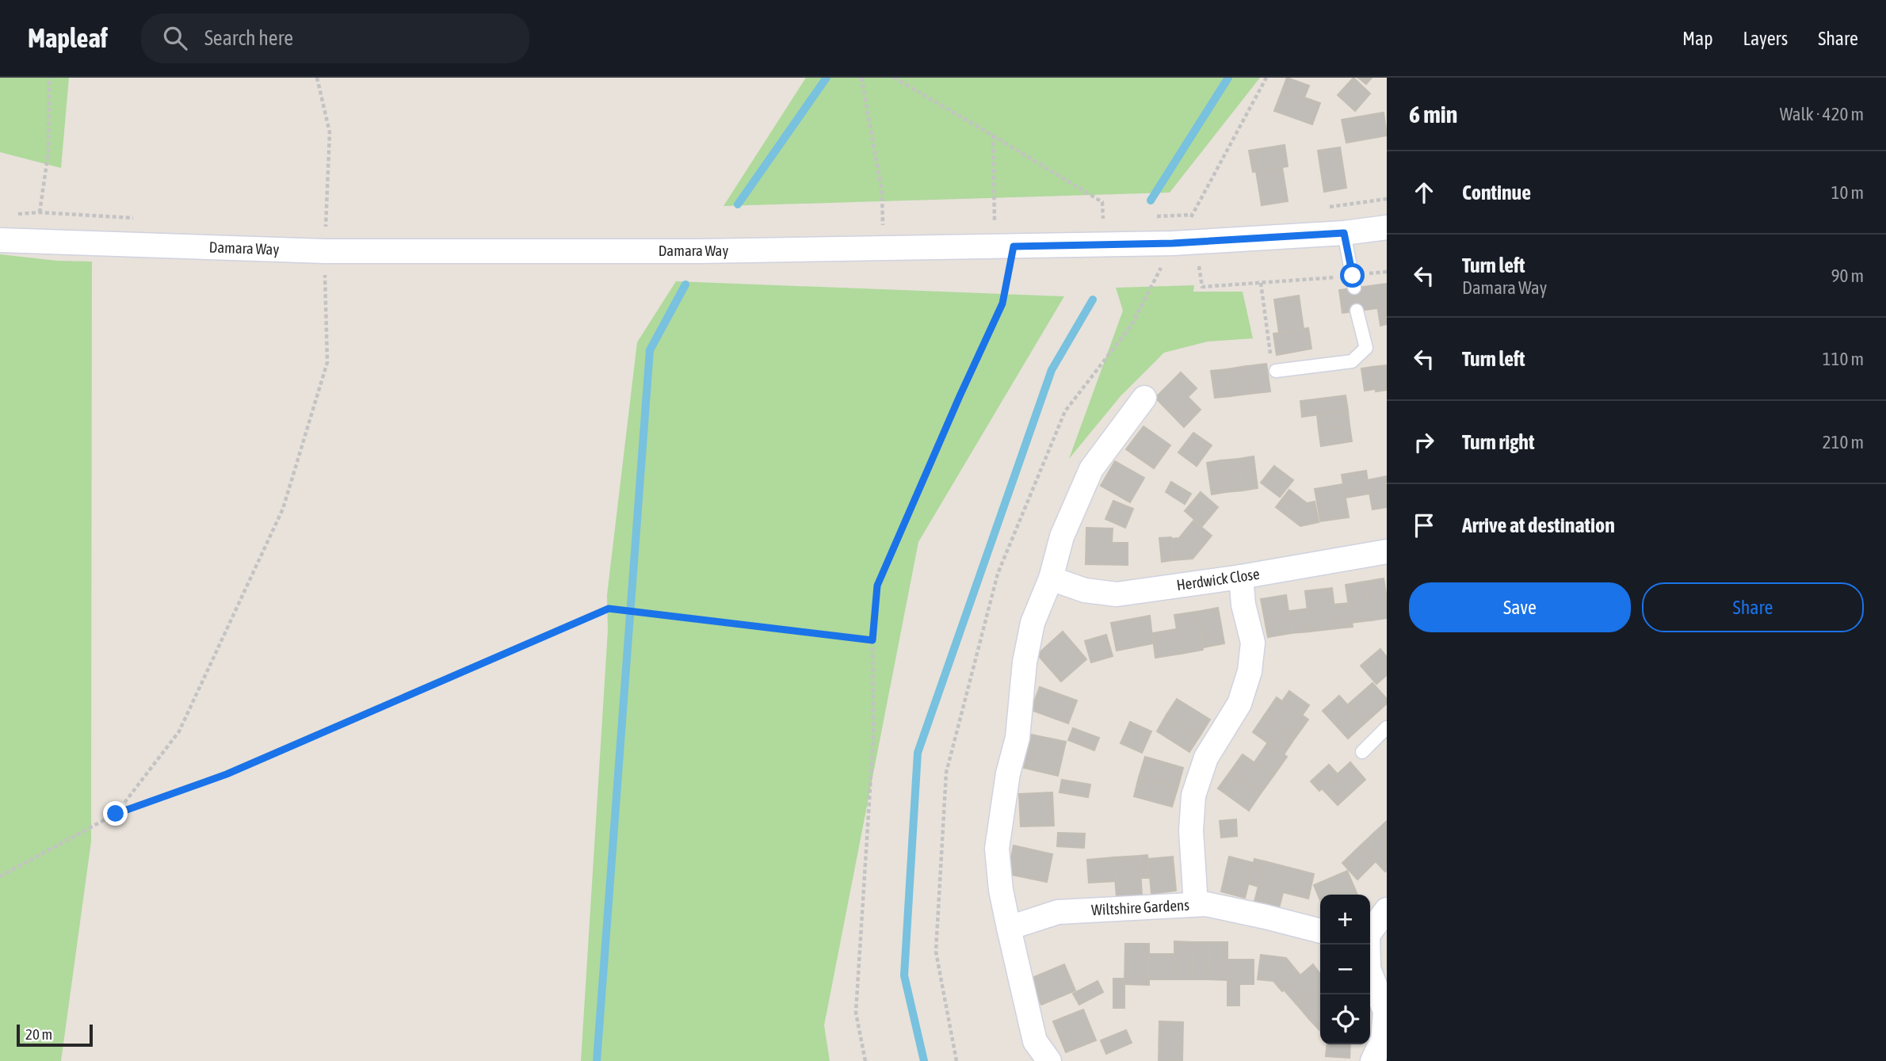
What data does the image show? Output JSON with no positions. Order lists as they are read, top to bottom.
{
  "streets": {
    "street": ["Damara Way", "Herdwick Close", "Wiltshire Gardens"]
  },
  "scale_bar": "20 m",
  "page": {
    "header": "Mapleaf",
    "search": "Search here",
    "nav": ["Map", "Layers", "Share"],
    "heading": ["6 min", "Walk · 420 m"],
    "list": [
      ["Continue", "10 m"],
      ["Turn left", "Damara Way", "90 m"],
      ["Turn left", "110 m"],
      ["Turn right", "210 m"],
      "Arrive at destination"
    ],
    "buttons": ["Save", "Share"],
    "map_buttons": ["+", "−"],
    "scale": "20 m"
  }
}
